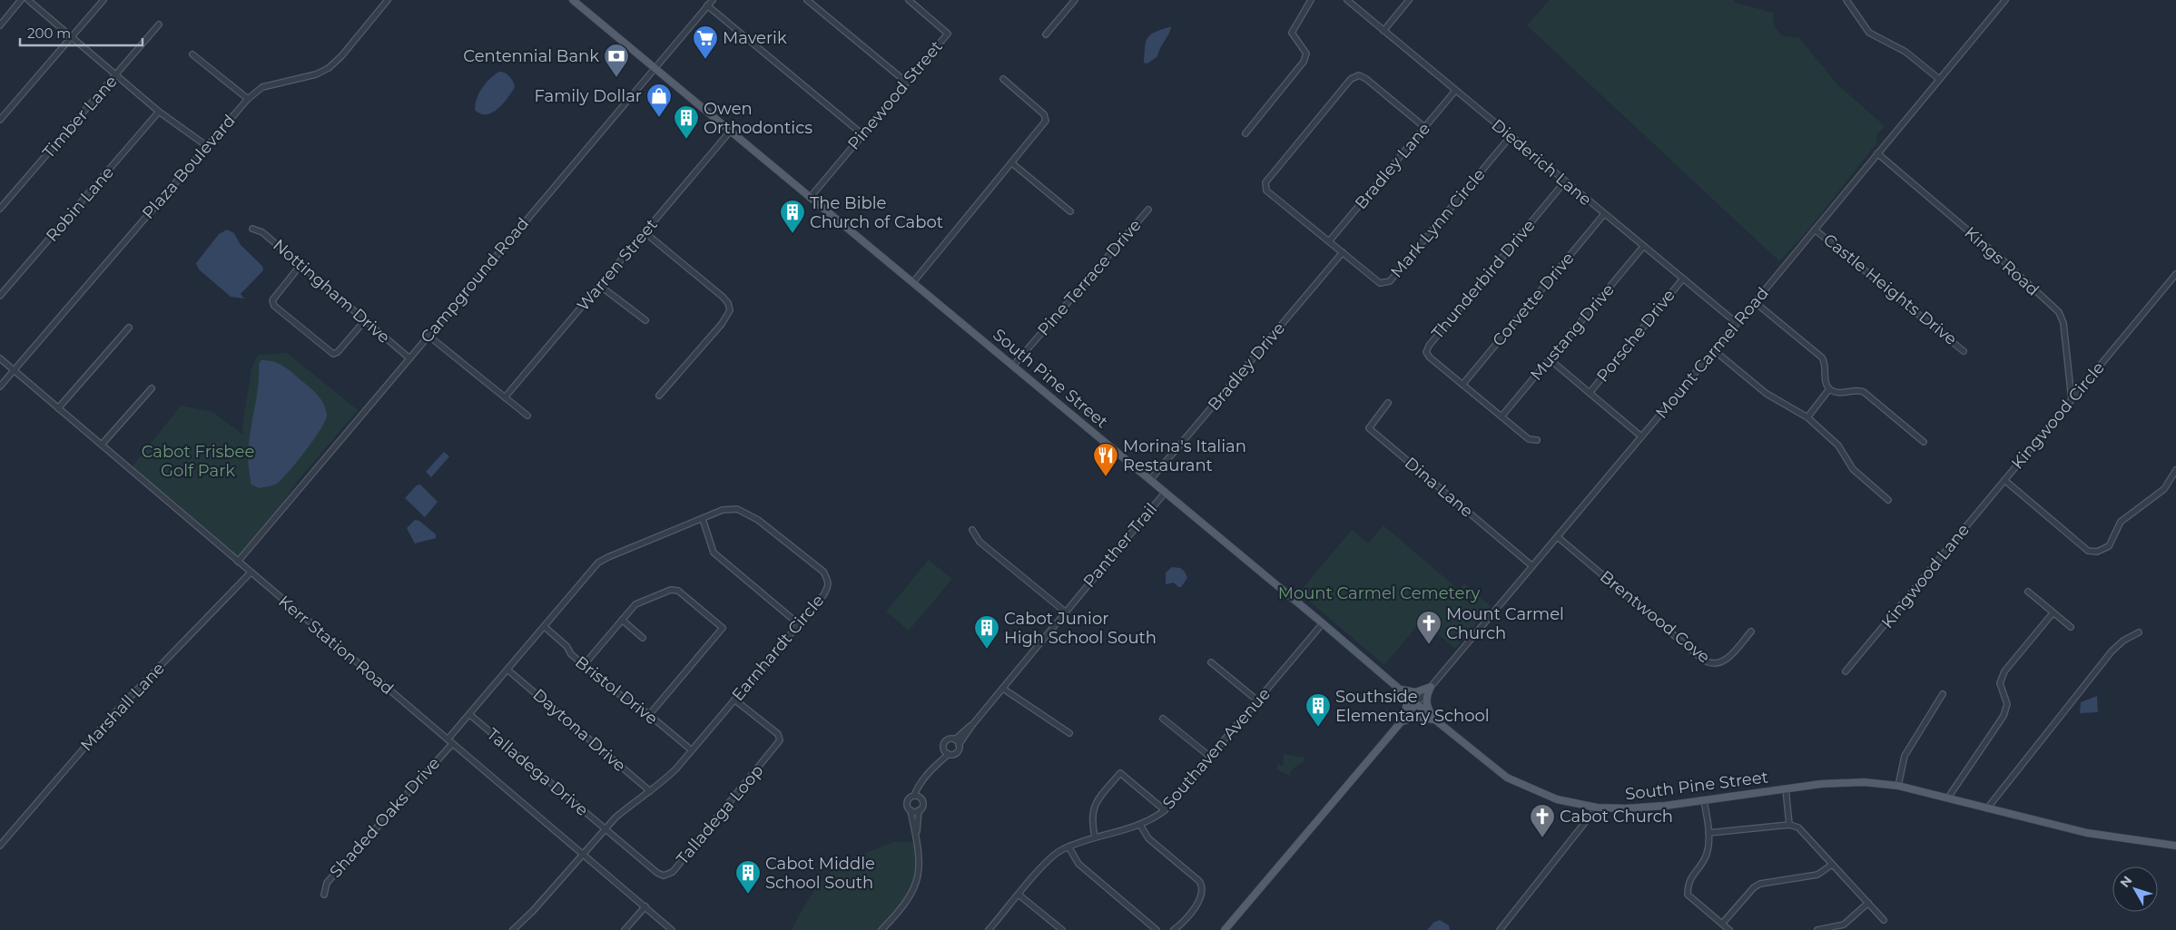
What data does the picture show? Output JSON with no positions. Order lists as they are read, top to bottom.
{
  "streets": {
    "main road": ["South Pine Street"],
    "street": [
      "Pinewood Street",
      "Timber Lane",
      "Diederich Lane",
      "Bradley Lane",
      "Plaza Boulevard",
      "Robin Lane",
      "Mark Lynn Circle",
      "Kings Road",
      "Warren Street",
      "Pine Terrace Drive",
      "Thunderbird Drive",
      "Campground Road",
      "Castle Heights Drive",
      "Nottingham Drive",
      "Corvette Drive",
      "Mustang Drive",
      "Porsche Drive",
      "Mount Carmel Road",
      "Bradley Drive",
      "Kingwood Circle",
      "Dina Lane",
      "Panther Trail",
      "Kingwood Lane",
      "Brentwood Cove",
      "Kerr Station Road",
      "Earnhardt Circle",
      "Bristol Drive",
      "Marshall Lane",
      "Daytona Drive",
      "Southaven Avenue",
      "Talladega Drive",
      "Talladega Loop",
      "Shaded Oaks Drive"
    ]
  },
  "crossings": [
    ["Pinewood Street", "South Pine Street"],
    ["Diederich Lane", "Bradley Lane"],
    ["Diederich Lane", "Mark Lynn Circle"],
    ["Diederich Lane", "Thunderbird Drive"],
    ["Diederich Lane", "Corvette Drive"],
    ["Diederich Lane", "Mustang Drive"],
    ["Diederich Lane", "Porsche Drive"],
    ["Diederich Lane", "Mount Carmel Road"],
    ["Bradley Lane", "Mark Lynn Circle"],
    ["Plaza Boulevard", "Kerr Station Road"],
    ["Mark Lynn Circle", "Bradley Drive"],
    ["Kings Road", "Mount Carmel Road"],
    ["Kings Road", "Kingwood Circle"],
    ["Warren Street", "South Pine Street"],
    ["Pine Terrace Drive", "South Pine Street"],
    ["Thunderbird Drive", "Corvette Drive"],
    ["Thunderbird Drive", "Mustang Drive"],
    ["Campground Road", "Nottingham Drive"],
    ["Campground Road", "South Pine Street"],
    ["Campground Road", "Kerr Station Road"],
    ["Castle Heights Drive", "Mount Carmel Road"],
    ["Mount Carmel Road", "South Pine Street"],
    ["Mount Carmel Road", "Dina Lane"],
    ["Mount Carmel Road", "Brentwood Cove"],
    ["Bradley Drive", "South Pine Street"],
    ["South Pine Street", "Panther Trail"],
    ["South Pine Street", "Southaven Avenue"],
    ["Kingwood Circle", "Kingwood Lane"],
    ["Kerr Station Road", "Earnhardt Circle"],
    ["Kerr Station Road", "Marshall Lane"],
    ["Kerr Station Road", "Shaded Oaks Drive"],
    ["Earnhardt Circle", "Bristol Drive"],
    ["Earnhardt Circle", "Daytona Drive"],
    ["Earnhardt Circle", "Talladega Drive"],
    ["Earnhardt Circle", "Talladega Loop"],
    ["Earnhardt Circle", "Shaded Oaks Drive"],
    ["Talladega Drive", "Talladega Loop"]
  ],
  "parks": ["Cabot Frisbee Golf Park", "Mount Carmel Cemetery"],
  "places": {
    "supermarket": ["Maverik"],
    "bank": ["Centennial Bank"],
    "shop": ["Family Dollar"],
    "building": [
      "Owen Orthodontics",
      "The Bible Church of Cabot",
      "Cabot Junior High School South",
      "Southside Elementary School",
      "Cabot Middle School South"
    ],
    "restaurant": ["Morina's Italian Restaurant"],
    "church": ["Mount Carmel Church", "Cabot Church"]
  },
  "scale_bar": "200 m",
  "north": "top left"
}
